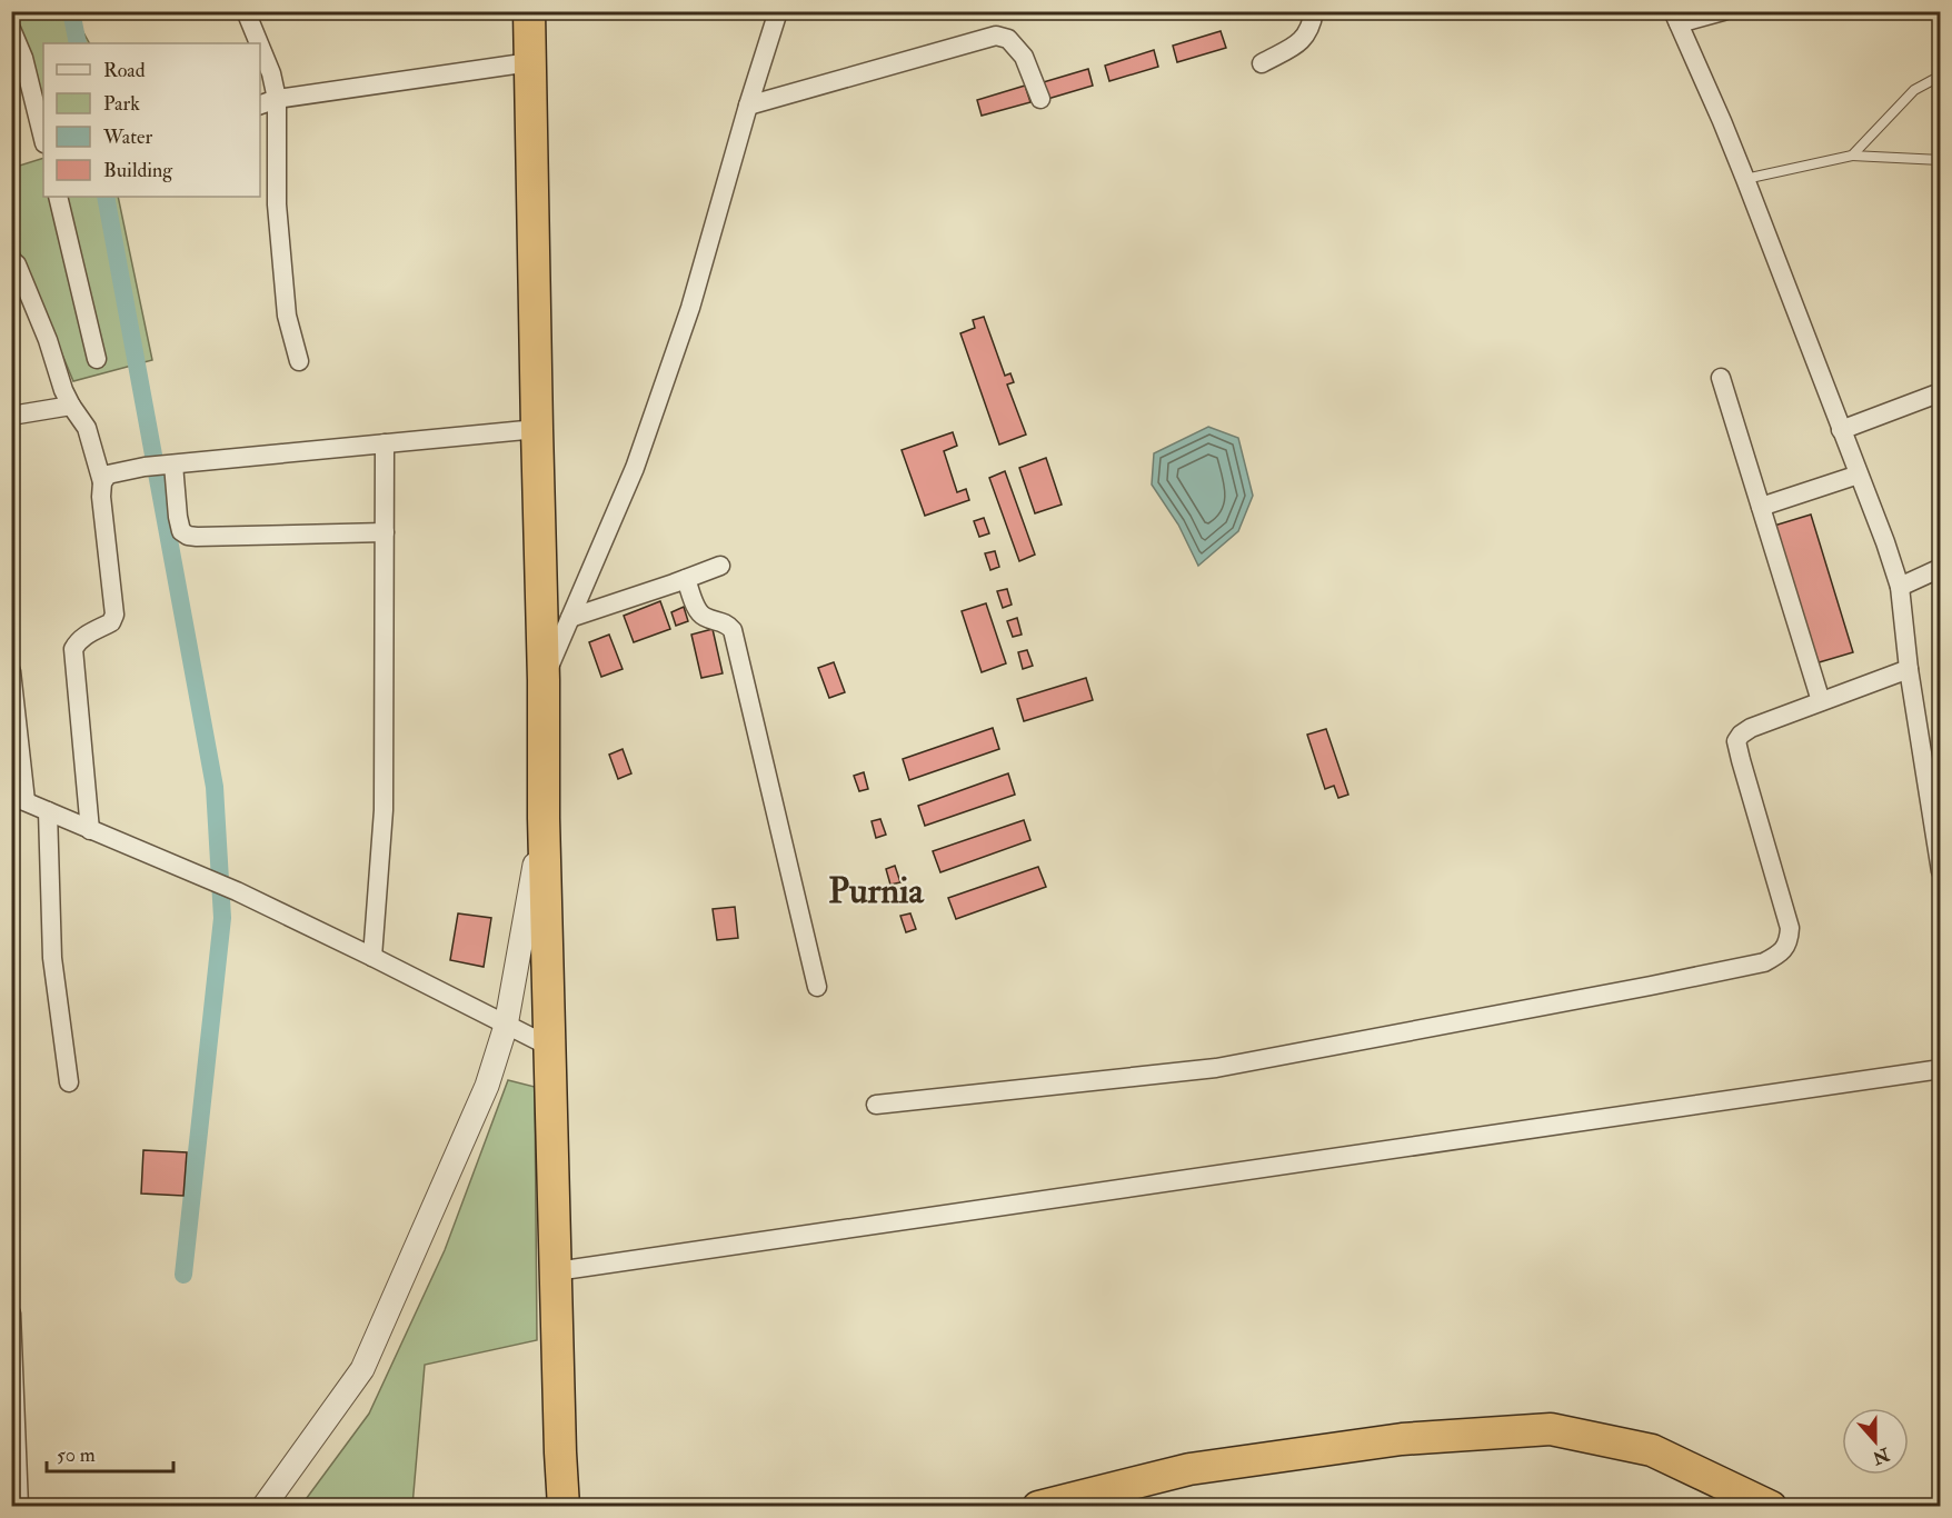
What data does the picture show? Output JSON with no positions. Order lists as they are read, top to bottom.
{
  "districts": ["Purnia"],
  "legend": [
    "Road",
    "Park",
    "Water",
    "Building"
  ],
  "scale_bar": "50 m",
  "north": "bottom"
}
